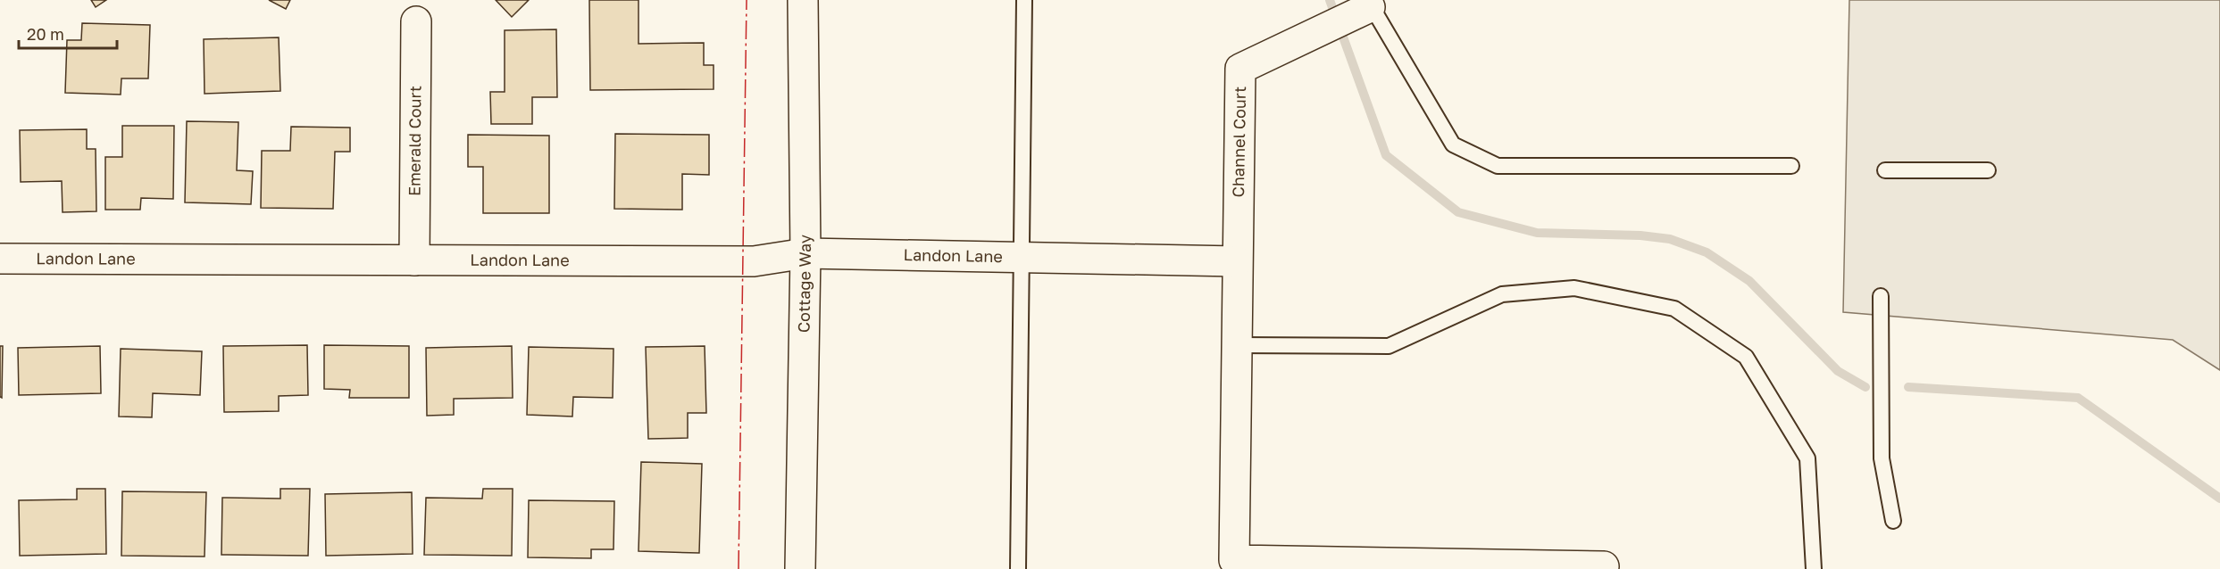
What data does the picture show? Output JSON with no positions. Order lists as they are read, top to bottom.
{
  "streets": {
    "street": [
      "Emerald Court",
      "Channel Court",
      "Landon Lane",
      "Cottage Way"
    ]
  },
  "crossings": [
    ["Emerald Court", "Landon Lane"],
    ["Channel Court", "Landon Lane"],
    ["Landon Lane", "Cottage Way"]
  ],
  "scale_bar": "20 m"
}
